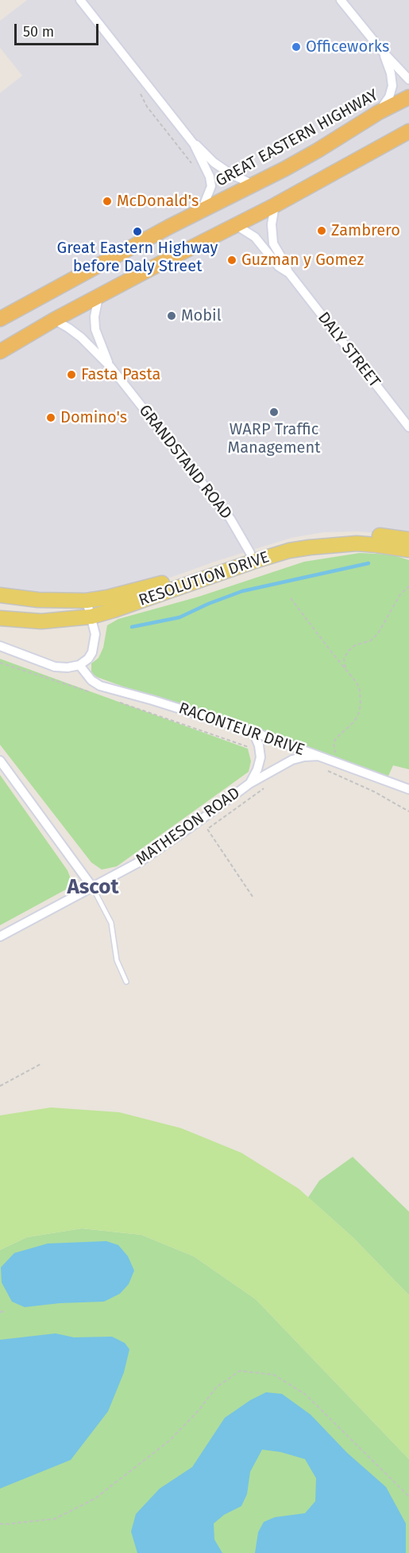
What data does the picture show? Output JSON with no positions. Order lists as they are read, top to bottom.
{
  "streets": {
    "highway": ["GREAT EASTERN HIGHWAY"],
    "main road": ["RESOLUTION DRIVE"],
    "street": [
      "DALY STREET",
      "GRANDSTAND ROAD",
      "RACONTEUR DRIVE",
      "MATHESON ROAD"
    ]
  },
  "crossings": [
    ["GRANDSTAND ROAD", "RESOLUTION DRIVE"],
    ["RACONTEUR DRIVE", "MATHESON ROAD"]
  ],
  "districts": ["Ascot"],
  "places": [
    "Officeworks",
    "McDonald's",
    "Zambrero",
    "Great Eastern Highway before Daly Street",
    "Guzman y Gomez",
    "Mobil",
    "Fasta Pasta",
    "WARP Traffic Management",
    "Domino's"
  ],
  "scale_bar": "50 m"
}
